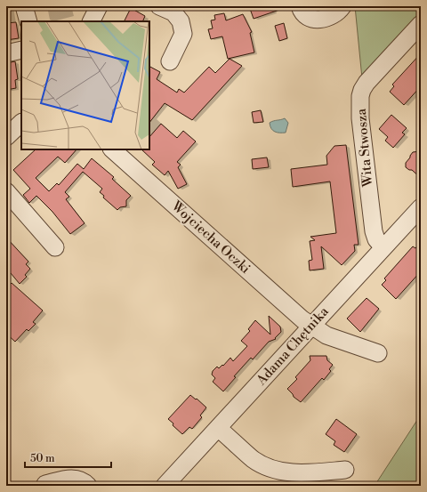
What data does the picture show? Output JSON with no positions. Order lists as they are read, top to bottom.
{
  "streets": {
    "street": ["Wita Stwosza", "Wojciecha Oczki", "Adama Chętnika"]
  },
  "crossings": [
    ["Wita Stwosza", "Adama Chętnika"],
    ["Wojciecha Oczki", "Adama Chętnika"]
  ],
  "scale_bar": "50 m"
}
